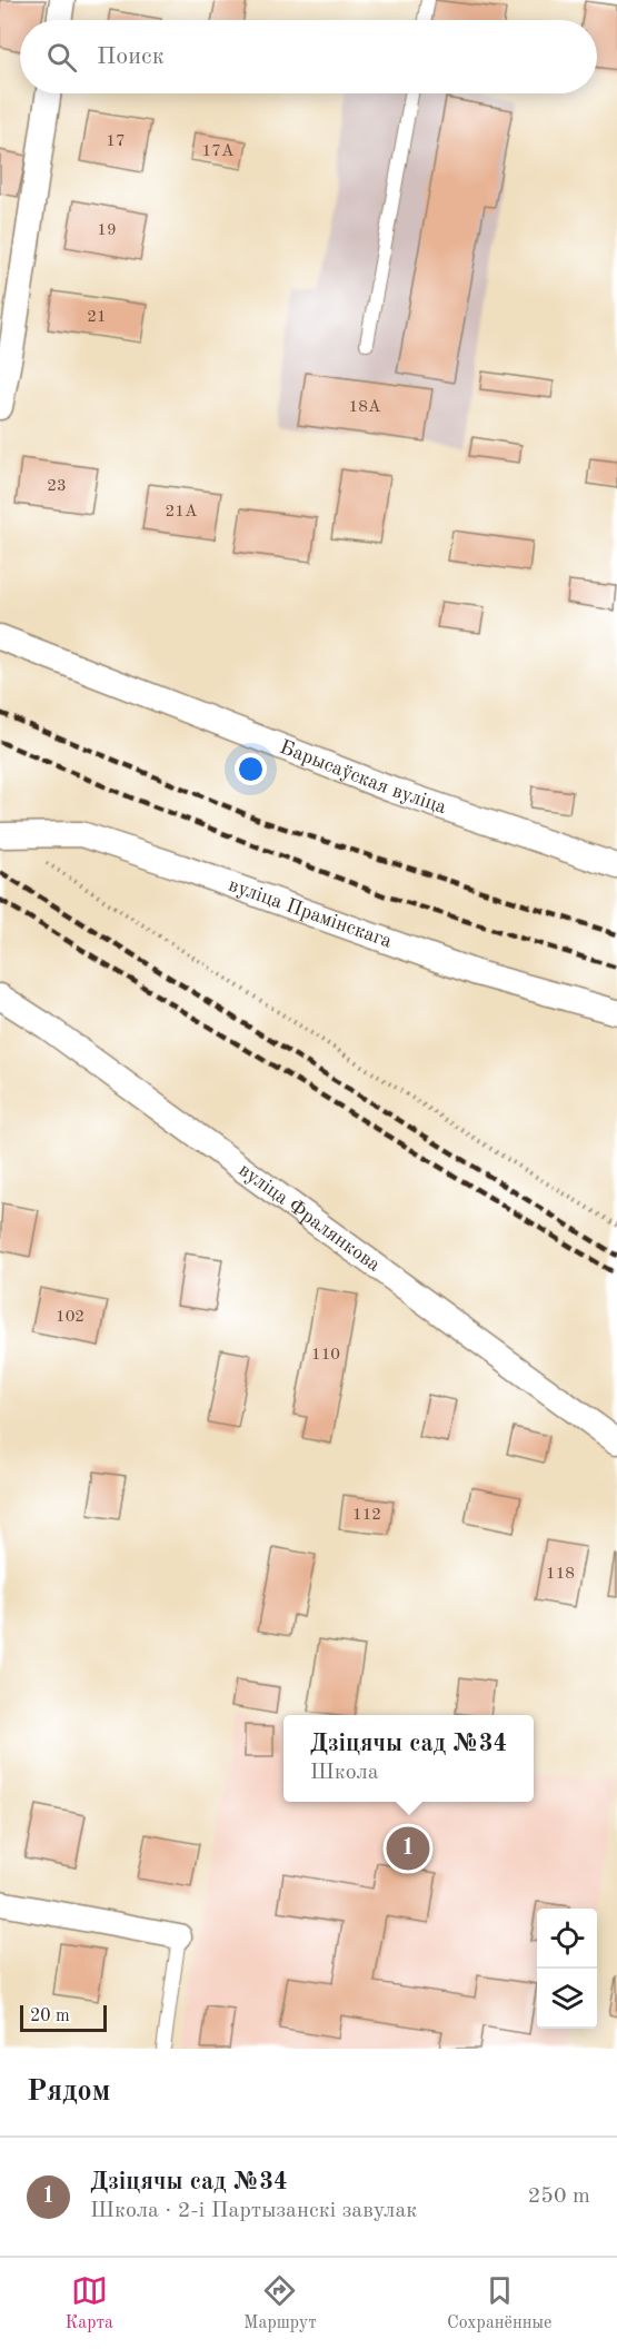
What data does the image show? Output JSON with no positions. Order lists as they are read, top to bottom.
{
  "streets": {
    "street": ["Барысаўская вуліца", "вуліца Прамінскага", "вуліца Фралянкова"]
  },
  "house_numbers": [
    "17",
    "17А",
    "19",
    "21",
    "18А",
    "23",
    "21А",
    "102",
    "110",
    "112",
    "118"
  ],
  "scale_bar": "20 m",
  "page": {
    "search": "Поиск",
    "popup": ["Дзіцячы сад №34", "Школа"],
    "pins": "1",
    "scale": "20 m",
    "heading": "Рядом",
    "list": [
      {
        "mark": "1",
        "name": "Дзіцячы сад №34",
        "note": "Школа · 2-і Партызанскі завулак",
        "value": "250 m"
      }
    ],
    "nav": ["Карта", "Маршрут", "Сохранённые"]
  }
}
